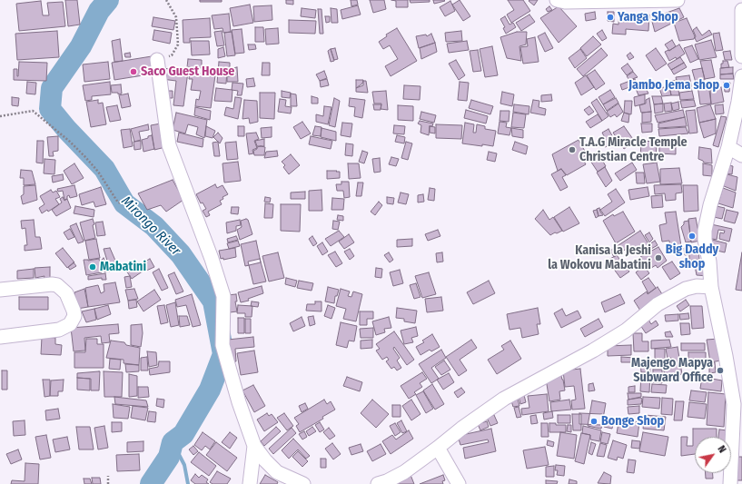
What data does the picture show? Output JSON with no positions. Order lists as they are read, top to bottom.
{
  "water": ["Mirongo River"],
  "places": [
    "Yanga Shop",
    "Saco Guest House",
    "Jambo Jema shop",
    "T.A.G Miracle Temple Christian Centre",
    "Big Daddy shop",
    "Kanisa la Jeshi la Wokovu Mabatini",
    "Mabatini",
    "Majengo Mapya Subward Office",
    "Bonge Shop"
  ],
  "north": "top right"
}
